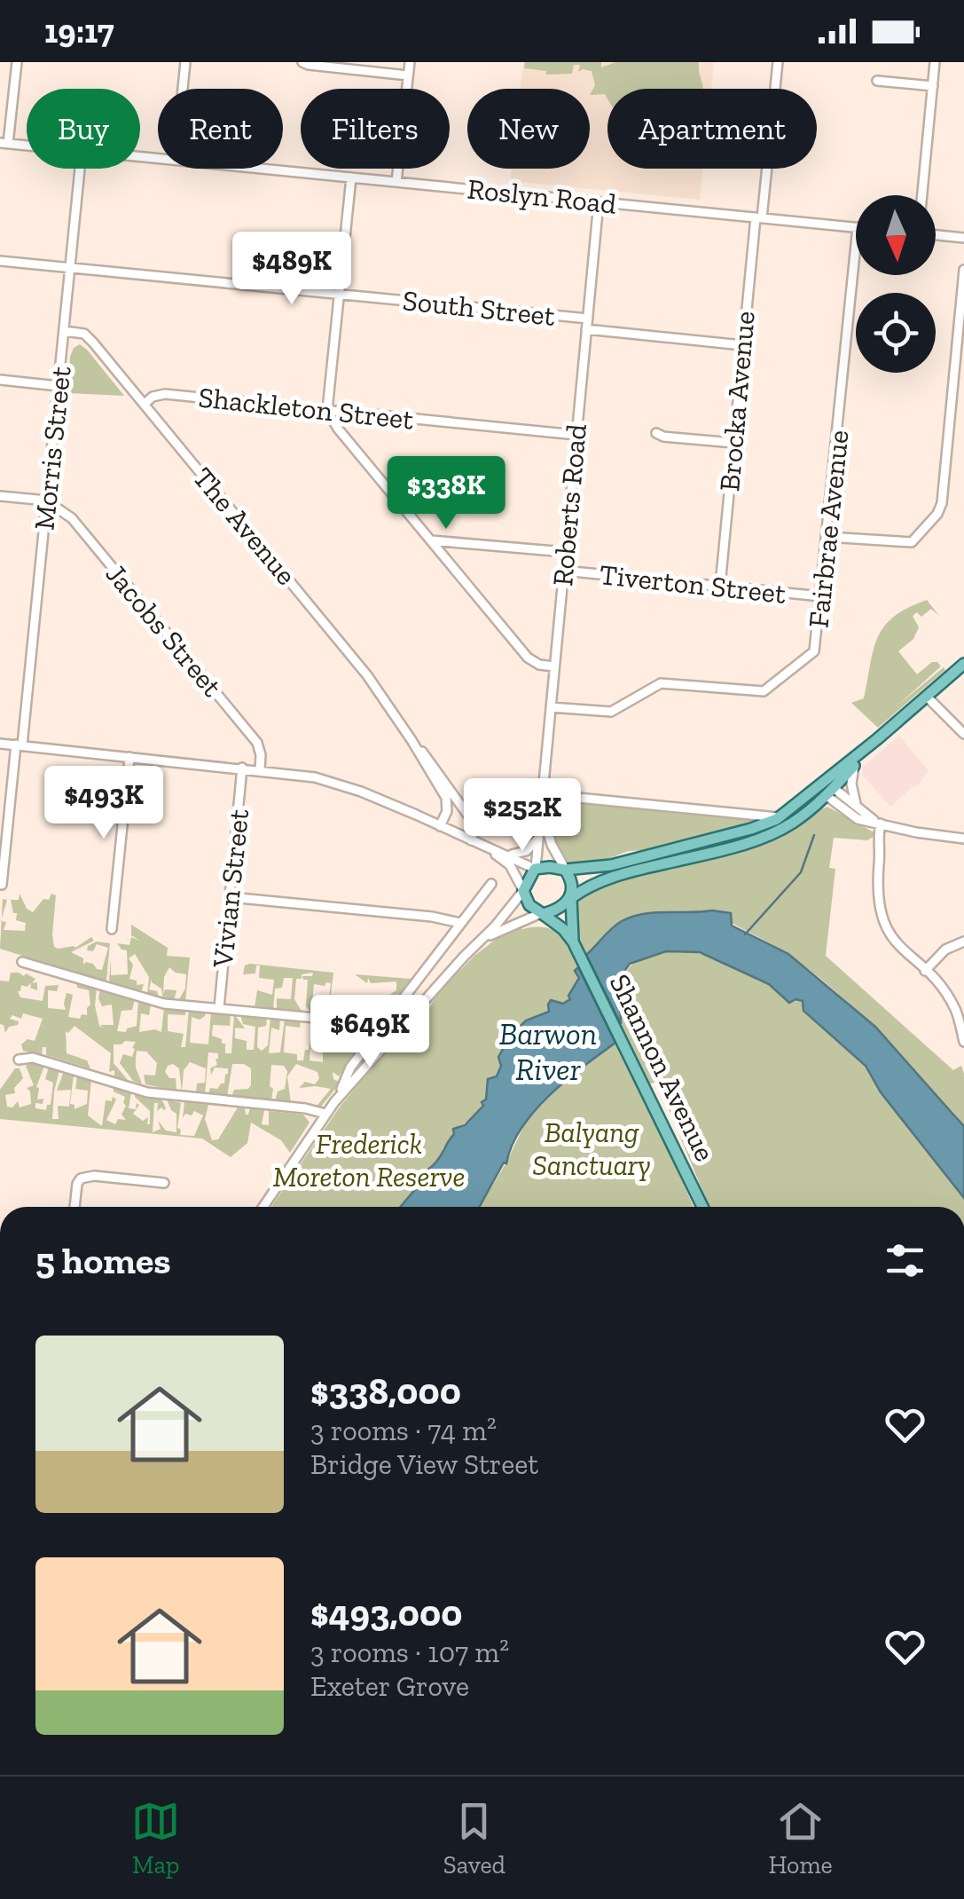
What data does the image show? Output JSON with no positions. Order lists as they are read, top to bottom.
{
  "streets": {
    "main road": ["Shannon Avenue"],
    "street": [
      "Roslyn Road",
      "South Street",
      "Brocka Avenue",
      "Shackleton Street",
      "Morris Street",
      "Roberts Road",
      "The Avenue",
      "Fairbrae Avenue",
      "Tiverton Street",
      "Jacobs Street",
      "Vivian Street"
    ]
  },
  "crossings": [
    ["Roslyn Road", "Brocka Avenue"],
    ["Roslyn Road", "Roberts Road"],
    ["South Street", "Brocka Avenue"],
    ["South Street", "Morris Street"],
    ["South Street", "Roberts Road"],
    ["Brocka Avenue", "Tiverton Street"],
    ["Shackleton Street", "Roberts Road"],
    ["Shackleton Street", "The Avenue"],
    ["Morris Street", "The Avenue"],
    ["Morris Street", "Jacobs Street"],
    ["Roberts Road", "Fairbrae Avenue"],
    ["Roberts Road", "Tiverton Street"],
    ["Roberts Road", "Shannon Avenue"],
    ["Fairbrae Avenue", "Tiverton Street"]
  ],
  "water": ["Barwon River"],
  "parks": ["Balyang Sanctuary", "Frederick Moreton Reserve"],
  "north": "bottom",
  "page": {
    "status": "19:17",
    "chip": [
      "Buy",
      "Rent",
      "Filters",
      "New",
      "Apartment"
    ],
    "price": [
      "$489K",
      "$338K",
      "$493K",
      "$252K",
      "$649K"
    ],
    "heading": "5 homes",
    "list": [
      {
        "name": "$338,000",
        "note": "3 rooms · 74 m² · Bridge View Street"
      },
      {
        "name": "$493,000",
        "note": "3 rooms · 107 m² · Exeter Grove"
      }
    ],
    "tabs": ["Map", "Saved", "Home"]
  }
}
